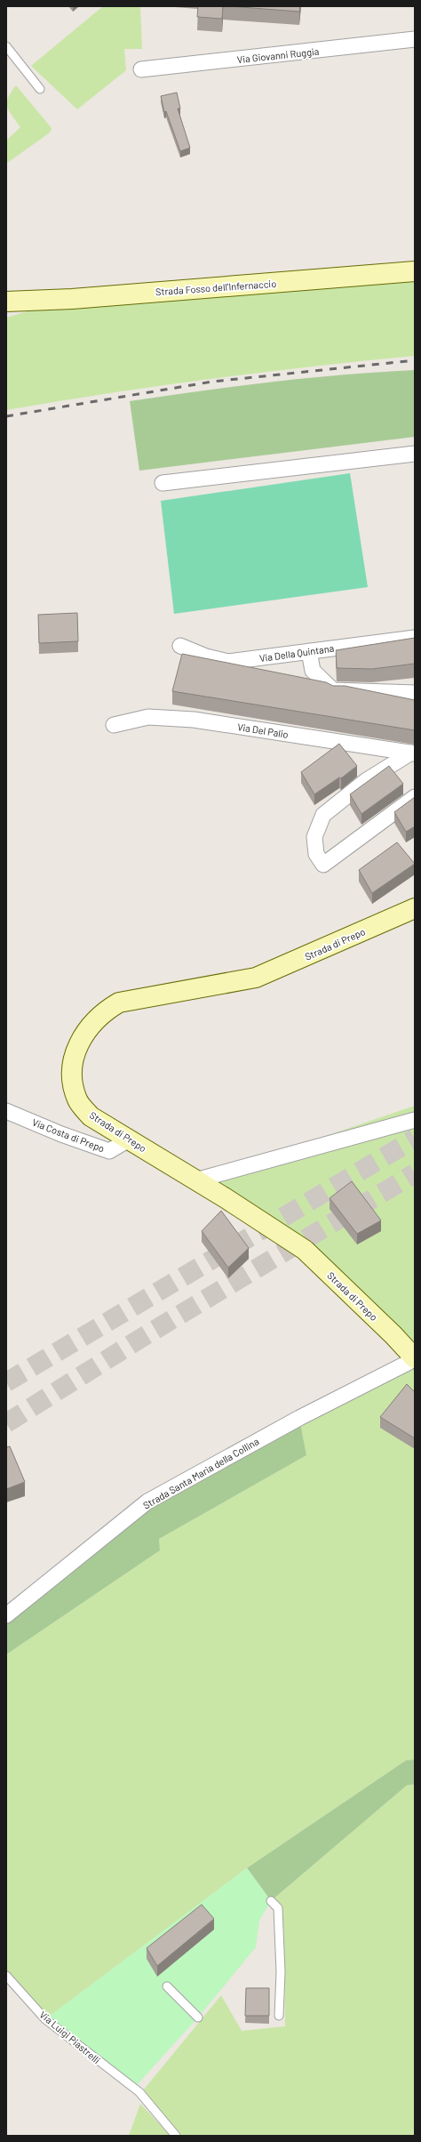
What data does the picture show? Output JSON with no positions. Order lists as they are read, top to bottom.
{
  "streets": {
    "street": [
      "Via Giovanni Ruggia",
      "Strada Fosso dell'Infernaccio",
      "Via Della Quintana",
      "Via Del Palio",
      "Strada di Prepo",
      "Via Costa di Prepo",
      "Strada Santa Maria della Collina"
    ],
    "lane": ["Via Luigi Piastrelli"]
  },
  "crossings": [
    ["Strada di Prepo", "Via Costa di Prepo"],
    ["Strada di Prepo", "Strada Santa Maria della Collina"]
  ]
}
